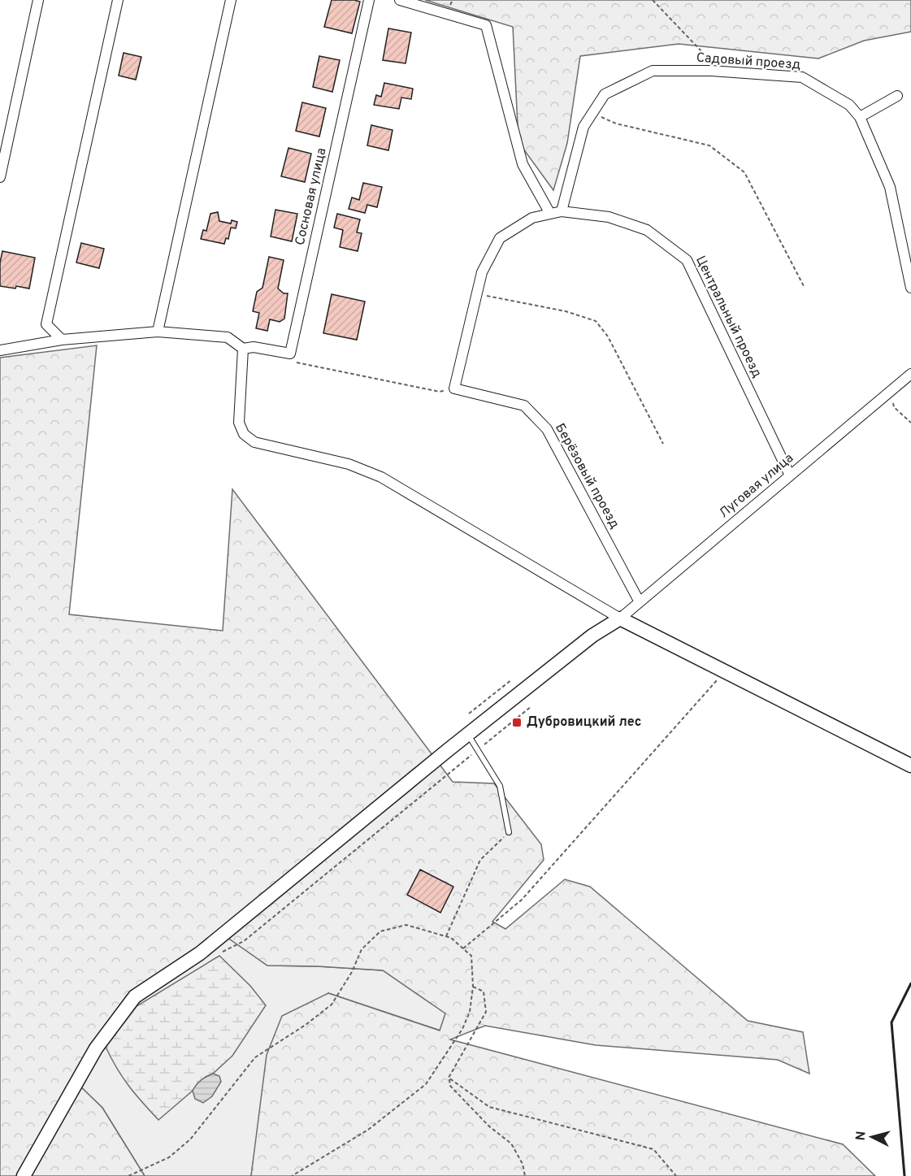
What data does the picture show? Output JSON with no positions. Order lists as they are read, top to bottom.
{
  "streets": {
    "street": [
      "Садовый проезд",
      "Сосновая улица",
      "Центральный проезд",
      "Берёзовый проезд",
      "Луговая улица"
    ]
  },
  "crossings": [
    ["Садовый проезд", "Центральный проезд"],
    ["Центральный проезд", "Берёзовый проезд"],
    ["Центральный проезд", "Луговая улица"],
    ["Берёзовый проезд", "Луговая улица"]
  ],
  "places": {
    "transit": ["Дубровицкий лес"]
  },
  "north": "left"
}
